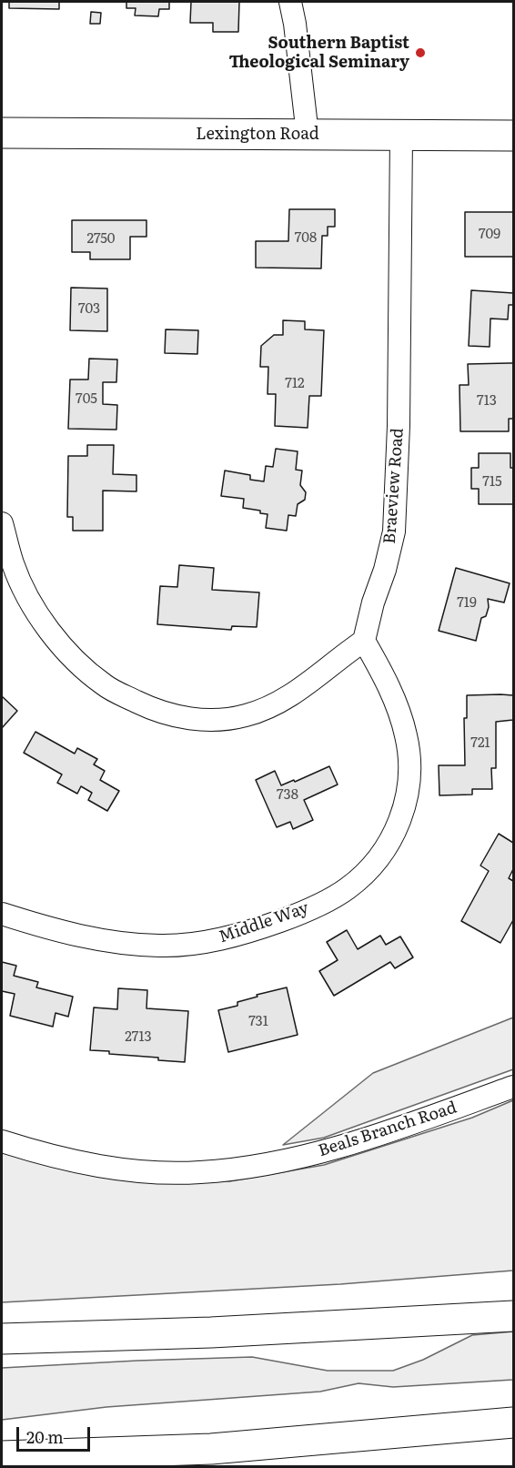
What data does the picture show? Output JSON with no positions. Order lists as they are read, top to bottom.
{
  "streets": {
    "main road": ["Lexington Road"],
    "street": ["Braeview Road", "Middle Way", "Beals Branch Road"]
  },
  "crossings": [
    ["Lexington Road", "Braeview Road"],
    ["Braeview Road", "Middle Way"]
  ],
  "places": ["Southern Baptist Theological Seminary"],
  "house_numbers": [
    "709",
    "708",
    "2750",
    "703",
    "712",
    "705",
    "713",
    "715",
    "719",
    "721",
    "738",
    "731",
    "2713"
  ],
  "scale_bar": "20 m"
}
